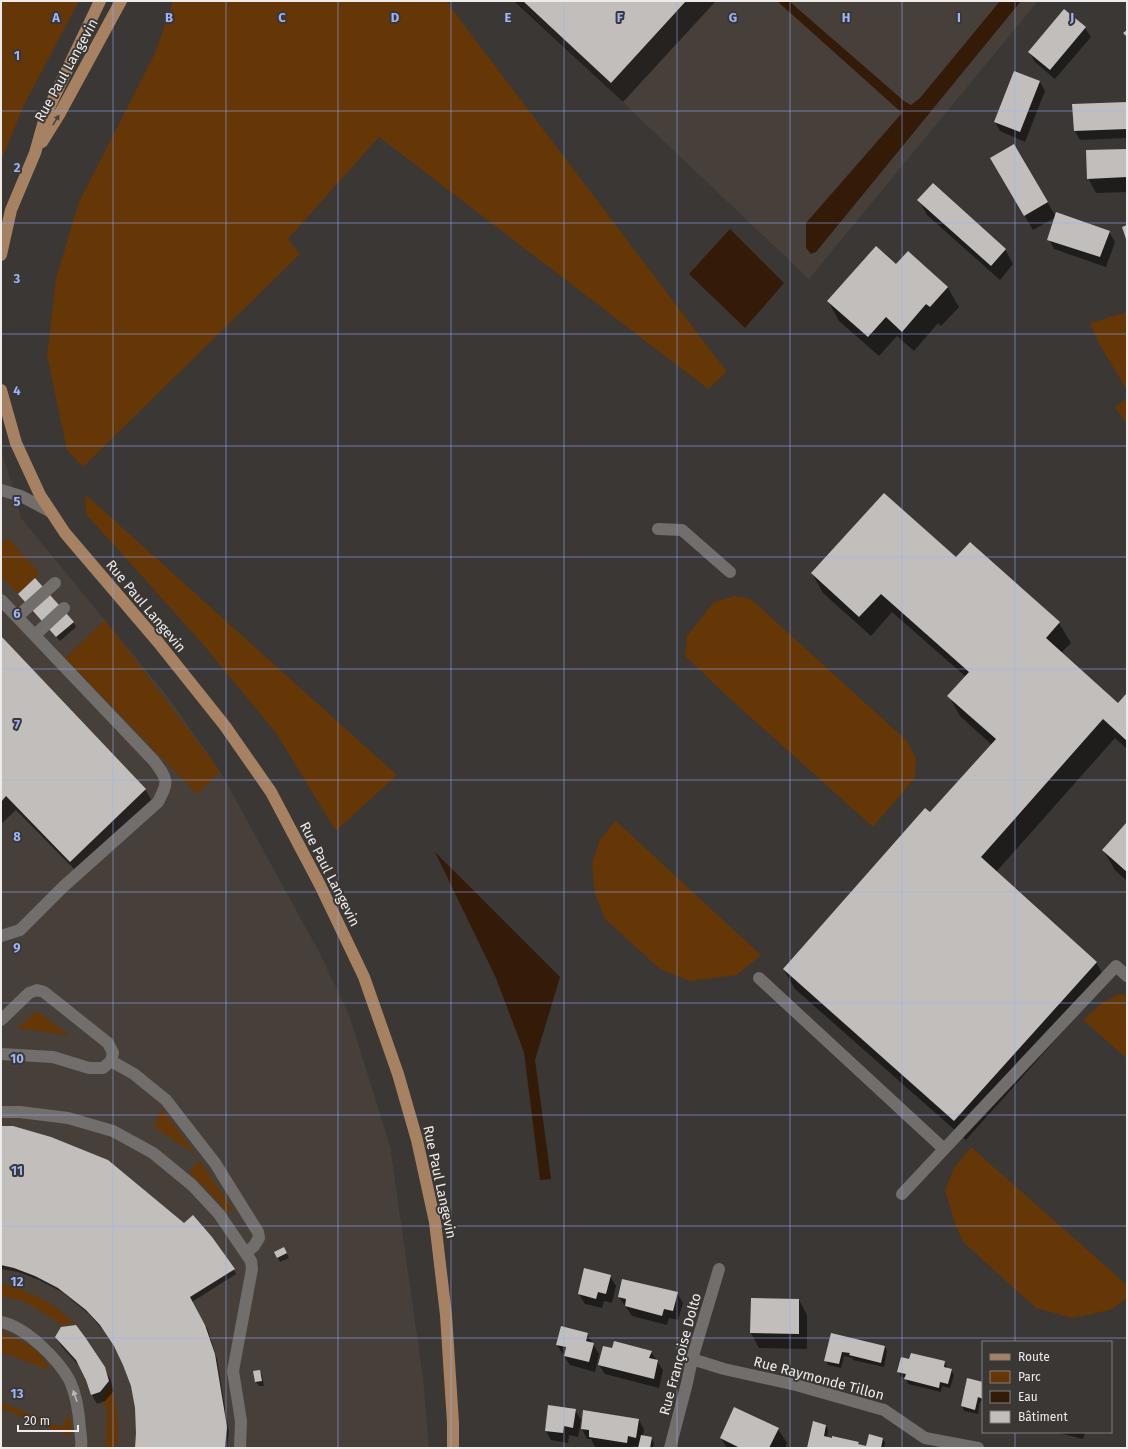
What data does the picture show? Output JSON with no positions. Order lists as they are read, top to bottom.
{
  "streets": {
    "main road": ["Rue Paul Langevin"],
    "street": ["Rue Françoise Dolto", "Rue Raymonde Tillon"]
  },
  "crossings": [
    ["Rue Françoise Dolto", "Rue Raymonde Tillon"]
  ],
  "legend": [
    "Route",
    "Parc",
    "Eau",
    "Bâtiment"
  ],
  "scale_bar": "20 m",
  "grid": {
    "columns": [
      "A",
      "B",
      "C",
      "D",
      "E",
      "F",
      "G",
      "H",
      "I",
      "J"
    ],
    "rows": [
      "1",
      "2",
      "3",
      "4",
      "5",
      "6",
      "7",
      "8",
      "9",
      "10",
      "11",
      "12",
      "13"
    ]
  }
}
